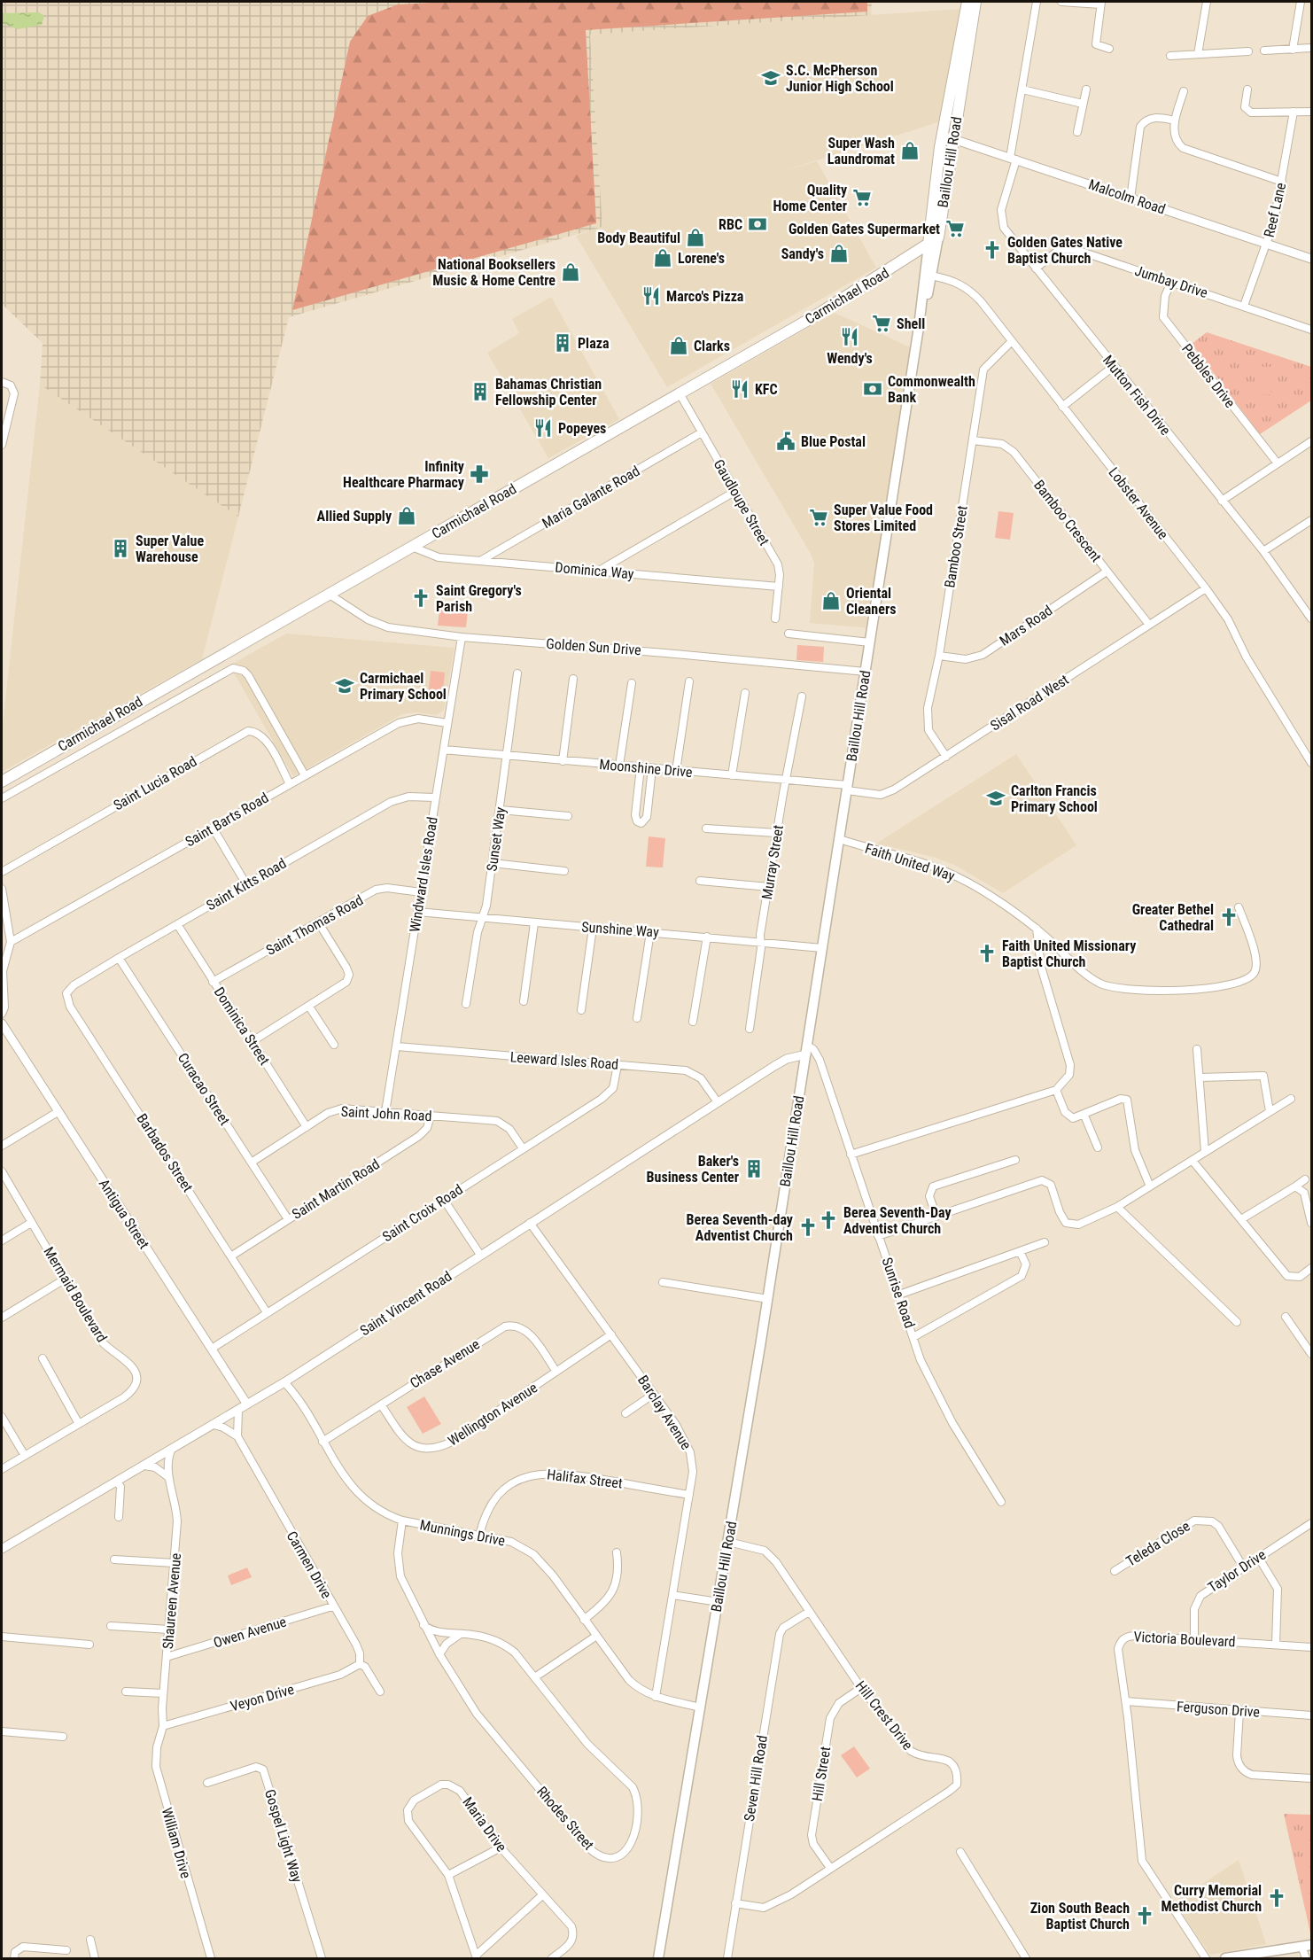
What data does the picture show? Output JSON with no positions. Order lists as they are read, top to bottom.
{
  "streets": {
    "main road": ["Baillou Hill Road", "Carmichael Road"],
    "street": [
      "Malcolm Road",
      "Reef Lane",
      "Jumbay Drive",
      "Pebbles Drive",
      "Mutton Fish Drive",
      "Maria Galante Road",
      "Gaudloupe Street",
      "Lobster Avenue",
      "Bamboo Crescent",
      "Bamboo Street",
      "Dominica Way",
      "Mars Road",
      "Golden Sun Drive",
      "Sisal Road West",
      "Moonshine Drive",
      "Saint Lucia Road",
      "Saint Barts Road",
      "Sunset Way",
      "Murray Street",
      "Faith United Way",
      "Windward Isles Road",
      "Saint Kitts Road",
      "Saint Thomas Road",
      "Sunshine Way",
      "Dominica Street",
      "Leeward Isles Road",
      "Curacao Street",
      "Saint John Road",
      "Barbados Street",
      "Saint Martin Road",
      "Saint Croix Road",
      "Antigua Street",
      "Sunrise Road",
      "Mermaid Boulevard",
      "Saint Vincent Road",
      "Chase Avenue",
      "Barclay Avenue",
      "Wellington Avenue",
      "Halifax Street",
      "Munnings Drive",
      "Teleda Close",
      "Carmen Drive",
      "Taylor Drive",
      "Shaureen Avenue",
      "Owen Avenue",
      "Victoria Boulevard",
      "Veyon Drive",
      "Ferguson Drive",
      "Hill Crest Drive",
      "Hill Street",
      "Seven Hill Road",
      "Rhodes Street",
      "Maria Drive",
      "Gospel Light Way",
      "William Drive"
    ]
  },
  "crossings": [
    ["Baillou Hill Road", "Malcolm Road"],
    ["Baillou Hill Road", "Carmichael Road"],
    ["Baillou Hill Road", "Lobster Avenue"],
    ["Baillou Hill Road", "Golden Sun Drive"],
    ["Baillou Hill Road", "Sisal Road West"],
    ["Baillou Hill Road", "Moonshine Drive"],
    ["Baillou Hill Road", "Faith United Way"],
    ["Baillou Hill Road", "Sunshine Way"],
    ["Baillou Hill Road", "Sunrise Road"],
    ["Baillou Hill Road", "Saint Vincent Road"],
    ["Baillou Hill Road", "Munnings Drive"],
    ["Baillou Hill Road", "Hill Crest Drive"],
    ["Malcolm Road", "Reef Lane"],
    ["Malcolm Road", "Mutton Fish Drive"],
    ["Reef Lane", "Jumbay Drive"],
    ["Jumbay Drive", "Pebbles Drive"],
    ["Jumbay Drive", "Mutton Fish Drive"],
    ["Carmichael Road", "Gaudloupe Street"],
    ["Carmichael Road", "Dominica Way"],
    ["Carmichael Road", "Golden Sun Drive"],
    ["Maria Galante Road", "Gaudloupe Street"],
    ["Maria Galante Road", "Dominica Way"],
    ["Gaudloupe Street", "Dominica Way"],
    ["Lobster Avenue", "Bamboo Street"],
    ["Lobster Avenue", "Sisal Road West"],
    ["Bamboo Crescent", "Bamboo Street"],
    ["Bamboo Crescent", "Mars Road"],
    ["Bamboo Crescent", "Sisal Road West"],
    ["Bamboo Street", "Mars Road"],
    ["Bamboo Street", "Sisal Road West"],
    ["Golden Sun Drive", "Windward Isles Road"],
    ["Sisal Road West", "Moonshine Drive"],
    ["Moonshine Drive", "Sunset Way"],
    ["Moonshine Drive", "Murray Street"],
    ["Moonshine Drive", "Windward Isles Road"],
    ["Saint Lucia Road", "Saint Barts Road"],
    ["Saint Barts Road", "Windward Isles Road"],
    ["Sunset Way", "Sunshine Way"],
    ["Murray Street", "Sunshine Way"],
    ["Windward Isles Road", "Saint Kitts Road"],
    ["Windward Isles Road", "Saint Thomas Road"],
    ["Windward Isles Road", "Sunshine Way"],
    ["Windward Isles Road", "Leeward Isles Road"],
    ["Windward Isles Road", "Saint John Road"],
    ["Saint Kitts Road", "Dominica Street"],
    ["Saint Kitts Road", "Curacao Street"],
    ["Saint Kitts Road", "Barbados Street"],
    ["Saint Thomas Road", "Dominica Street"],
    ["Dominica Street", "Saint John Road"],
    ["Leeward Isles Road", "Saint Croix Road"],
    ["Leeward Isles Road", "Saint Vincent Road"],
    ["Curacao Street", "Saint John Road"],
    ["Curacao Street", "Saint Martin Road"],
    ["Saint John Road", "Saint Martin Road"],
    ["Saint John Road", "Saint Croix Road"],
    ["Barbados Street", "Saint Martin Road"],
    ["Barbados Street", "Saint Croix Road"],
    ["Saint Croix Road", "Antigua Street"],
    ["Antigua Street", "Saint Vincent Road"],
    ["Sunrise Road", "Saint Vincent Road"],
    ["Saint Vincent Road", "Barclay Avenue"],
    ["Saint Vincent Road", "Munnings Drive"],
    ["Saint Vincent Road", "Shaureen Avenue"],
    ["Chase Avenue", "Wellington Avenue"],
    ["Chase Avenue", "Munnings Drive"],
    ["Barclay Avenue", "Wellington Avenue"],
    ["Barclay Avenue", "Halifax Street"],
    ["Barclay Avenue", "Munnings Drive"],
    ["Halifax Street", "Munnings Drive"],
    ["Munnings Drive", "Rhodes Street"],
    ["Teleda Close", "Taylor Drive"],
    ["Carmen Drive", "Owen Avenue"],
    ["Carmen Drive", "Veyon Drive"],
    ["Taylor Drive", "Victoria Boulevard"],
    ["Shaureen Avenue", "Owen Avenue"],
    ["Shaureen Avenue", "Veyon Drive"],
    ["Shaureen Avenue", "William Drive"],
    ["Victoria Boulevard", "Ferguson Drive"],
    ["Veyon Drive", "William Drive"],
    ["Hill Crest Drive", "Hill Street"],
    ["Hill Crest Drive", "Seven Hill Road"]
  ],
  "places": {
    "school or university": ["S.C. McPherson Junior High School", "Carmichael Primary School", "Carlton Francis Primary School"],
    "shop": [
      "Super Wash Laundromat",
      "Body Beautiful",
      "Sandy's",
      "Lorene's",
      "National Booksellers Music & Home Centre",
      "Clarks",
      "Allied Supply",
      "Oriental Cleaners"
    ],
    "supermarket": [
      "Quality Home Center",
      "Golden Gates Supermarket",
      "Shell",
      "Super Value Food Stores Limited"
    ],
    "bank": ["RBC", "Commonwealth Bank"],
    "church": [
      "Golden Gates Native Baptist Church",
      "Saint Gregory's Parish",
      "Greater Bethel Cathedral",
      "Faith United Missionary Baptist Church",
      "Berea Seventh-Day Adventist Church",
      "Berea Seventh-day Adventist Church",
      "Curry Memorial Methodist Church",
      "Zion South Beach Baptist Church"
    ],
    "restaurant": [
      "Marco's Pizza",
      "Wendy's",
      "KFC",
      "Popeyes"
    ],
    "building": [
      "Plaza",
      "Bahamas Christian Fellowship Center",
      "Super Value Warehouse",
      "Baker's Business Center"
    ],
    "public building": ["Blue Postal"],
    "pharmacy": ["Infinity Healthcare Pharmacy"]
  }
}
